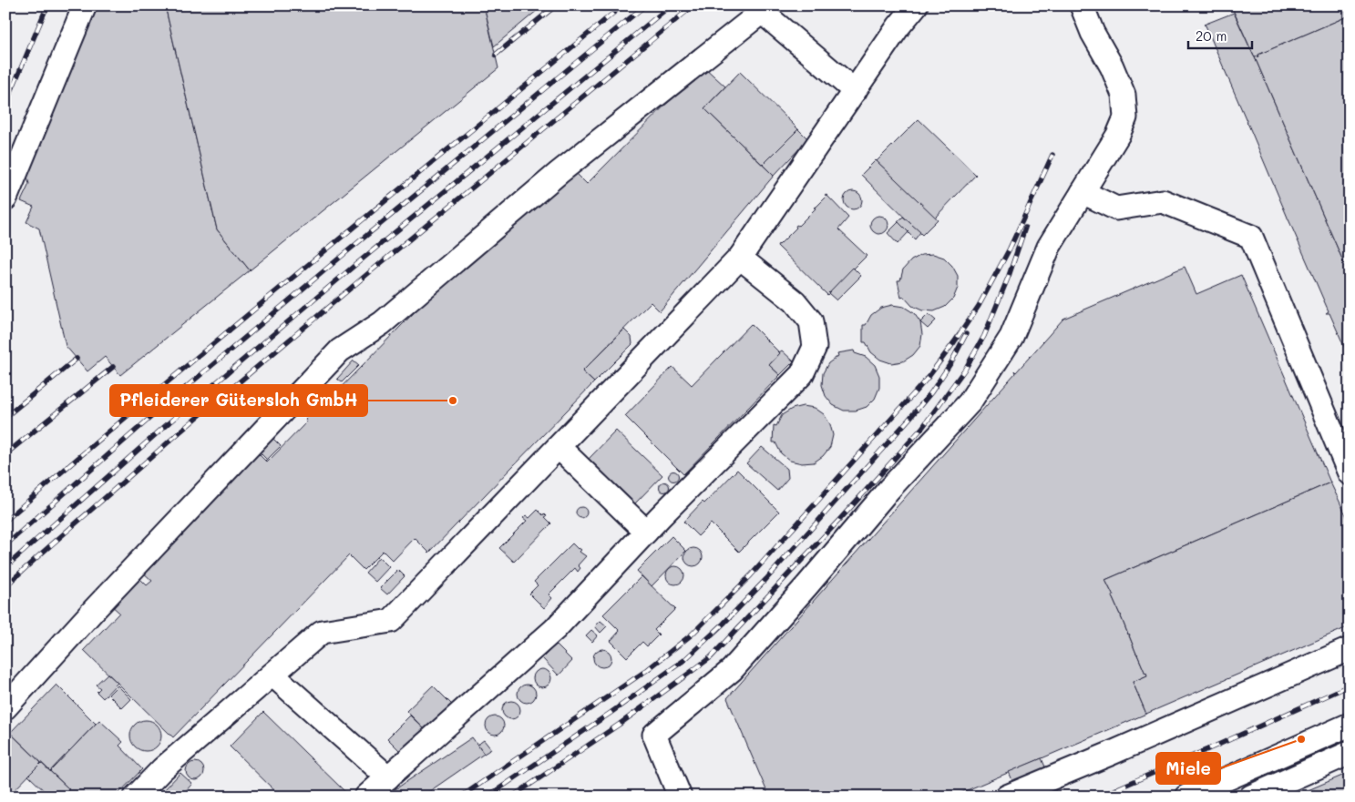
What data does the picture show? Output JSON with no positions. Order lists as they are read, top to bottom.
{
  "places": ["Pfleiderer Gütersloh GmbH", "Miele"],
  "scale_bar": "20 m"
}
